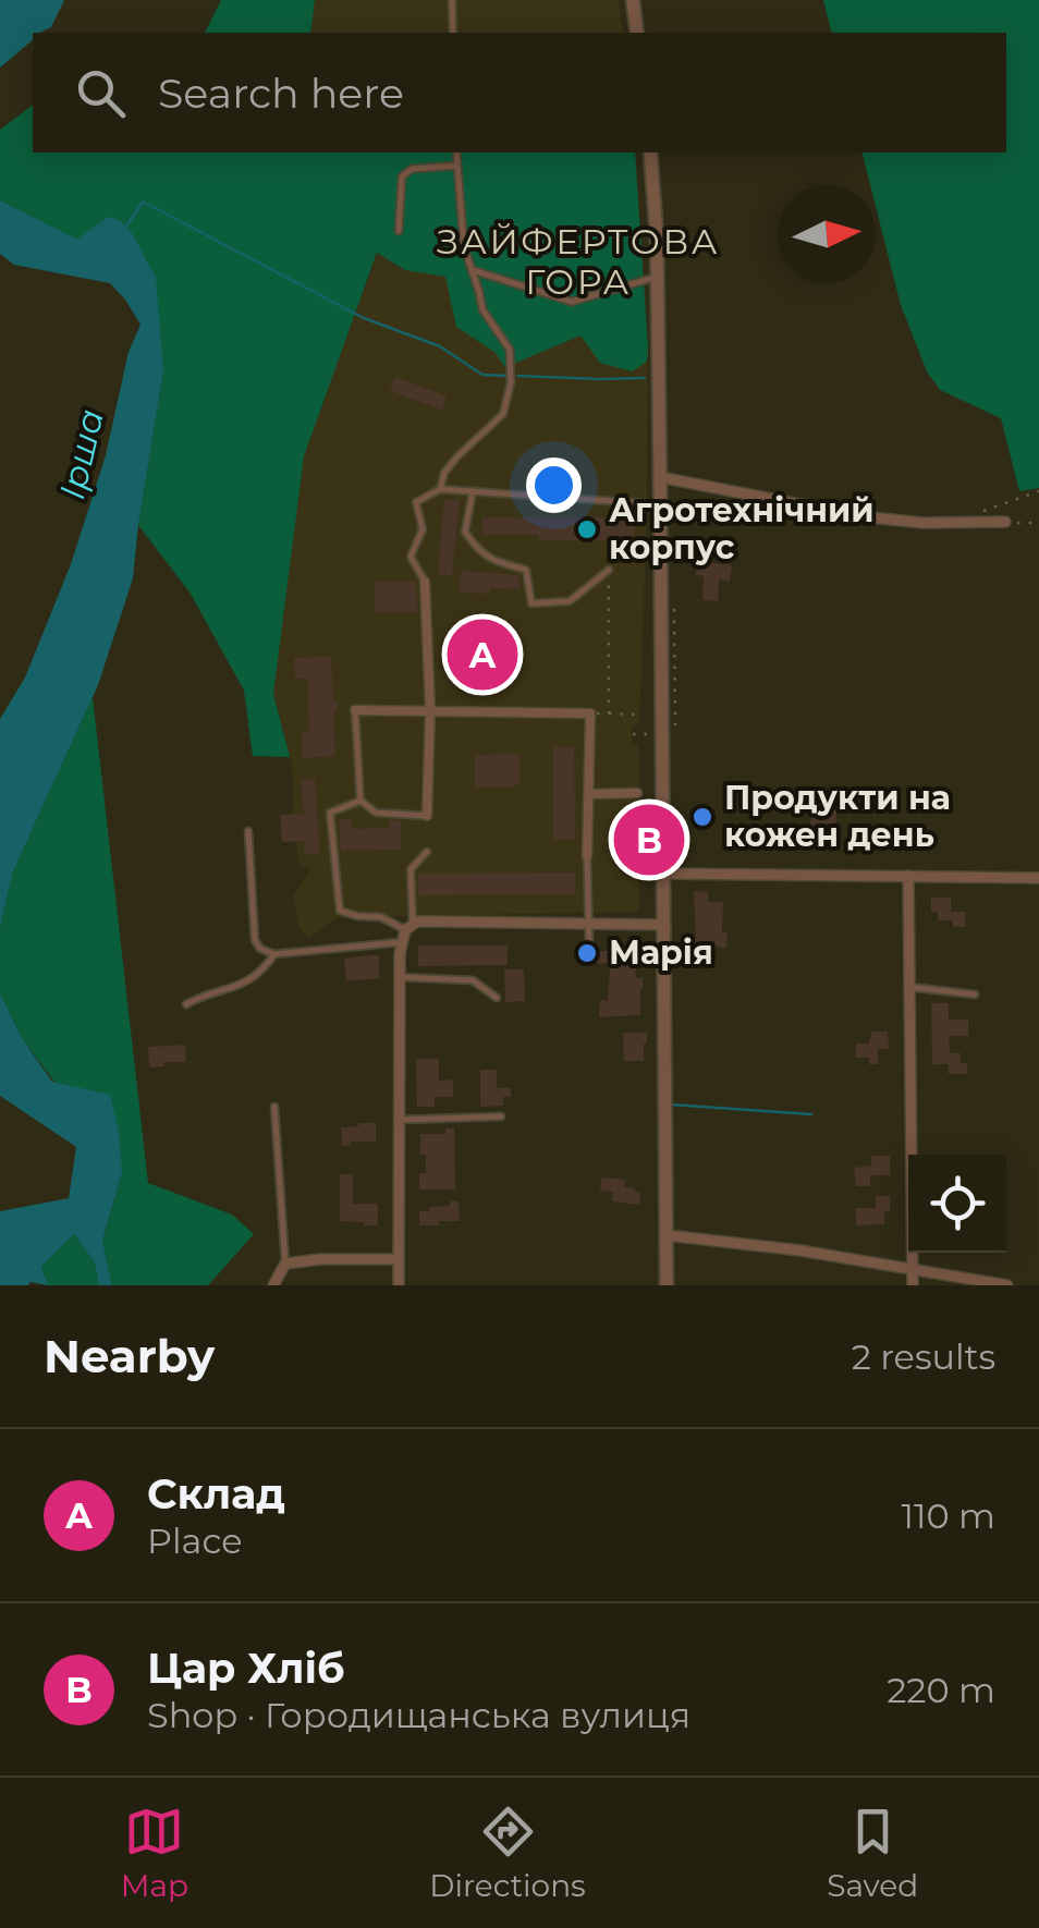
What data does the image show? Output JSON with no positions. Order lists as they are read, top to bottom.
{
  "districts": ["ЗАЙФЕРТОВА ГОРА"],
  "water": ["Ірша"],
  "places": ["Агротехнічний корпус", "Продукти на кожен день", "Марія"],
  "north": "right",
  "page": {
    "search": "Search here",
    "pins": ["A", "B"],
    "heading": ["Nearby", "2 results"],
    "list": [
      {
        "mark": "A",
        "name": "Склад",
        "note": "Place",
        "value": "110 m"
      },
      {
        "mark": "B",
        "name": "Цар Хліб",
        "note": "Shop · Городищанська вулиця",
        "value": "220 m"
      }
    ],
    "nav": ["Map", "Directions", "Saved"]
  }
}
